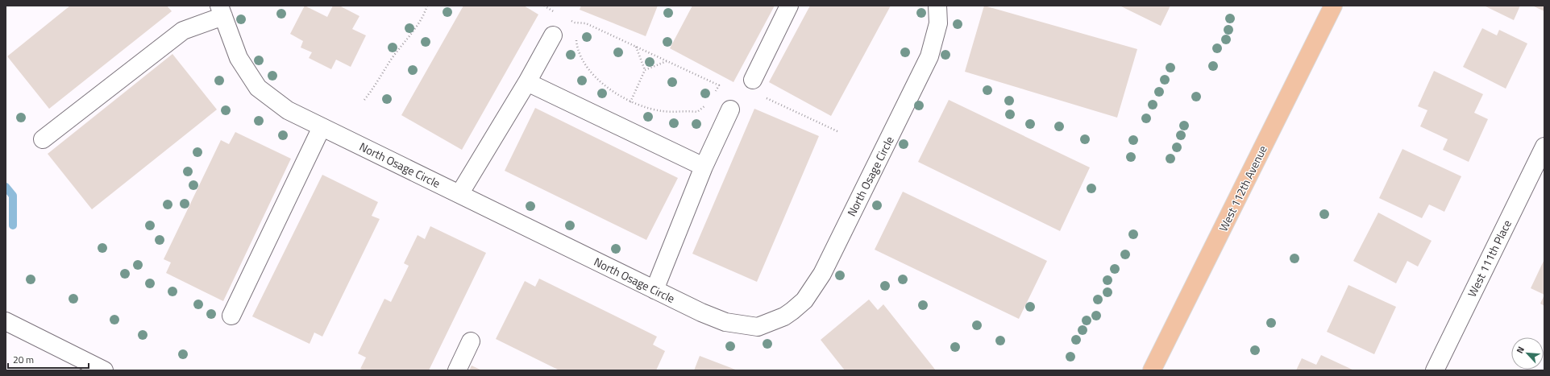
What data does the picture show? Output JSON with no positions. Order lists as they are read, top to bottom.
{
  "streets": {
    "main road": ["West 112th Avenue"],
    "street": ["North Osage Circle", "West 111th Place"]
  },
  "scale_bar": "20 m",
  "north": "top left"
}
